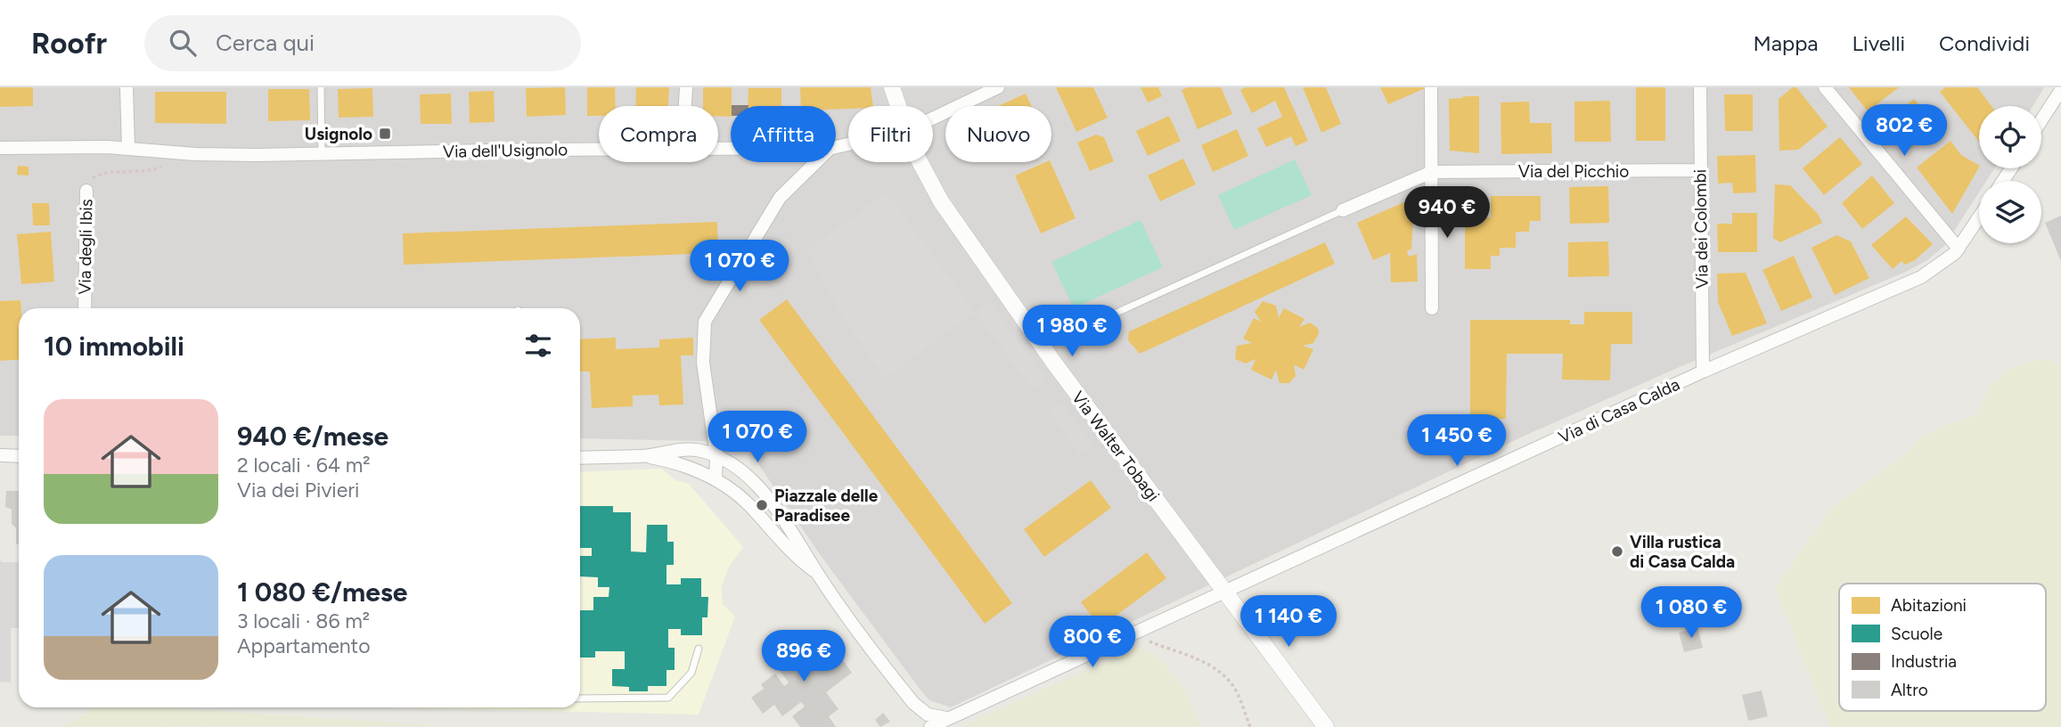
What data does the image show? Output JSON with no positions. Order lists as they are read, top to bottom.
{
  "streets": {
    "street": [
      "Via dell'Usignolo",
      "Via del Picchio",
      "Via dei Colombi",
      "Via degli Ibis",
      "Via di Casa Calda",
      "Via Walter Tobagi"
    ]
  },
  "crossings": [
    ["Via del Picchio", "Via dei Colombi"],
    ["Via dei Colombi", "Via di Casa Calda"],
    ["Via di Casa Calda", "Via Walter Tobagi"]
  ],
  "places": {
    "transit": ["Usignolo"],
    "other": ["Piazzale delle Paradisee", "Villa rustica di Casa Calda"]
  },
  "legend": [
    "Abitazioni",
    "Scuole",
    "Industria",
    "Altro"
  ],
  "page": {
    "header": "Roofr",
    "search": "Cerca qui",
    "nav": ["Mappa", "Livelli", "Condividi"],
    "price": [
      "802 €",
      "940 €",
      "1 070 €",
      "1 980 €",
      "1 070 €",
      "1 450 €",
      "1 080 €",
      "1 140 €",
      "800 €",
      "896 €"
    ],
    "chip": [
      "Compra",
      "Affitta",
      "Filtri",
      "Nuovo"
    ],
    "heading": "10 immobili",
    "list": [
      {
        "name": "940 €/mese",
        "note": "2 locali · 64 m² · Via dei Pivieri"
      },
      {
        "name": "1 080 €/mese",
        "note": "3 locali · 86 m² · Appartamento"
      }
    ]
  }
}
